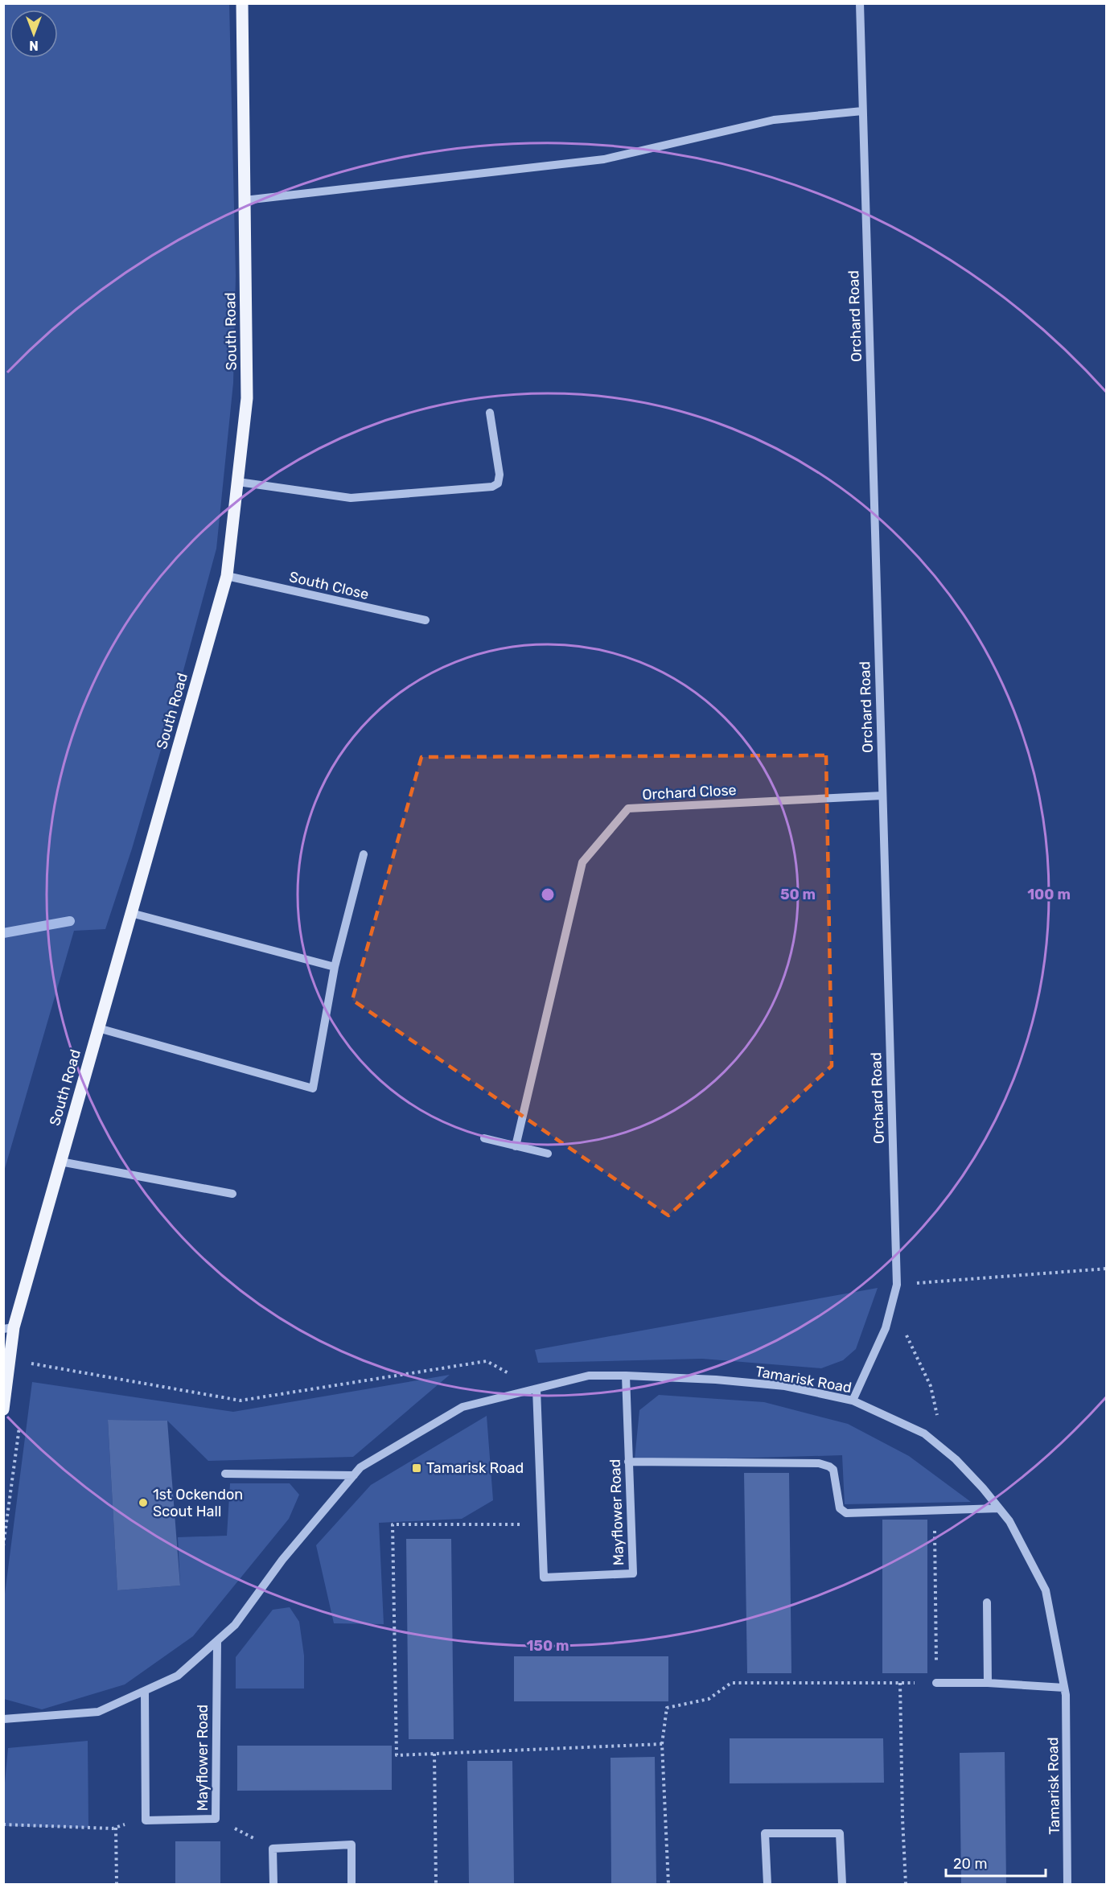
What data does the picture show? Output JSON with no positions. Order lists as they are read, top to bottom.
{
  "streets": {
    "main road": ["South Road"],
    "street": [
      "Orchard Road",
      "South Close",
      "Orchard Close",
      "Tamarisk Road",
      "Mayflower Road"
    ]
  },
  "crossings": [
    ["Orchard Road", "Orchard Close"],
    ["Orchard Road", "Tamarisk Road"],
    ["South Road", "South Close"],
    ["Tamarisk Road", "Mayflower Road"]
  ],
  "places": {
    "transit": ["Tamarisk Road"],
    "other": ["1st Ockendon Scout Hall"]
  },
  "scale_bar": "20 m",
  "north": "bottom",
  "rings": ["50 m", "100 m", "150 m"]
}
